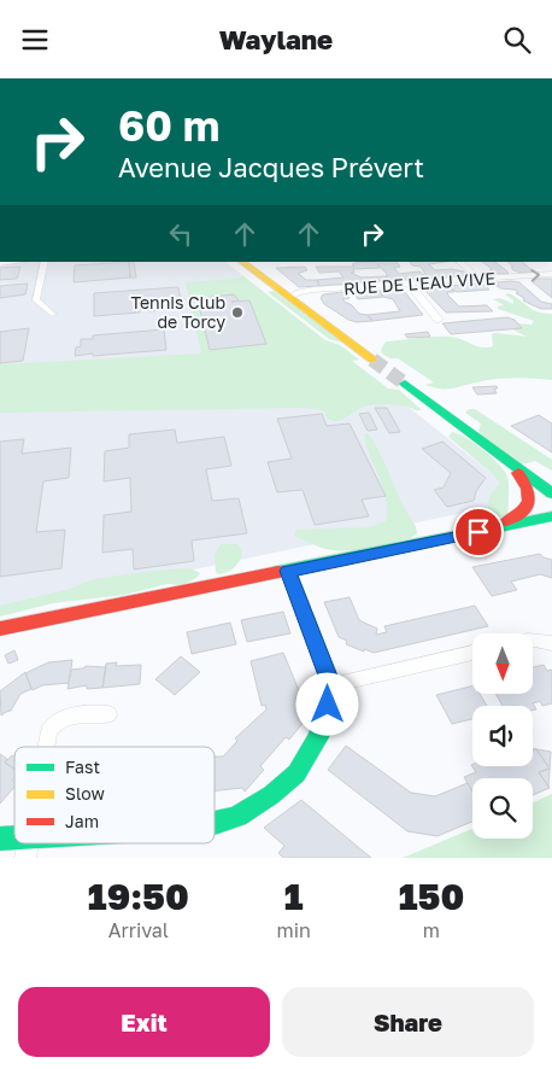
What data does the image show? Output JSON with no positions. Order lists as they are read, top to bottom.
{
  "streets": {
    "street": ["RUE DE L'EAU VIVE"]
  },
  "places": ["Tennis Club de Torcy"],
  "legend": ["Fast", "Slow", "Jam"],
  "north": "bottom",
  "page": {
    "header": "Waylane",
    "turn": ["60 m", "Avenue Jacques Prévert"],
    "eta": [
      "19:50",
      "Arrival",
      "1",
      "min",
      "150",
      "m"
    ],
    "buttons": ["Exit", "Share"]
  }
}
